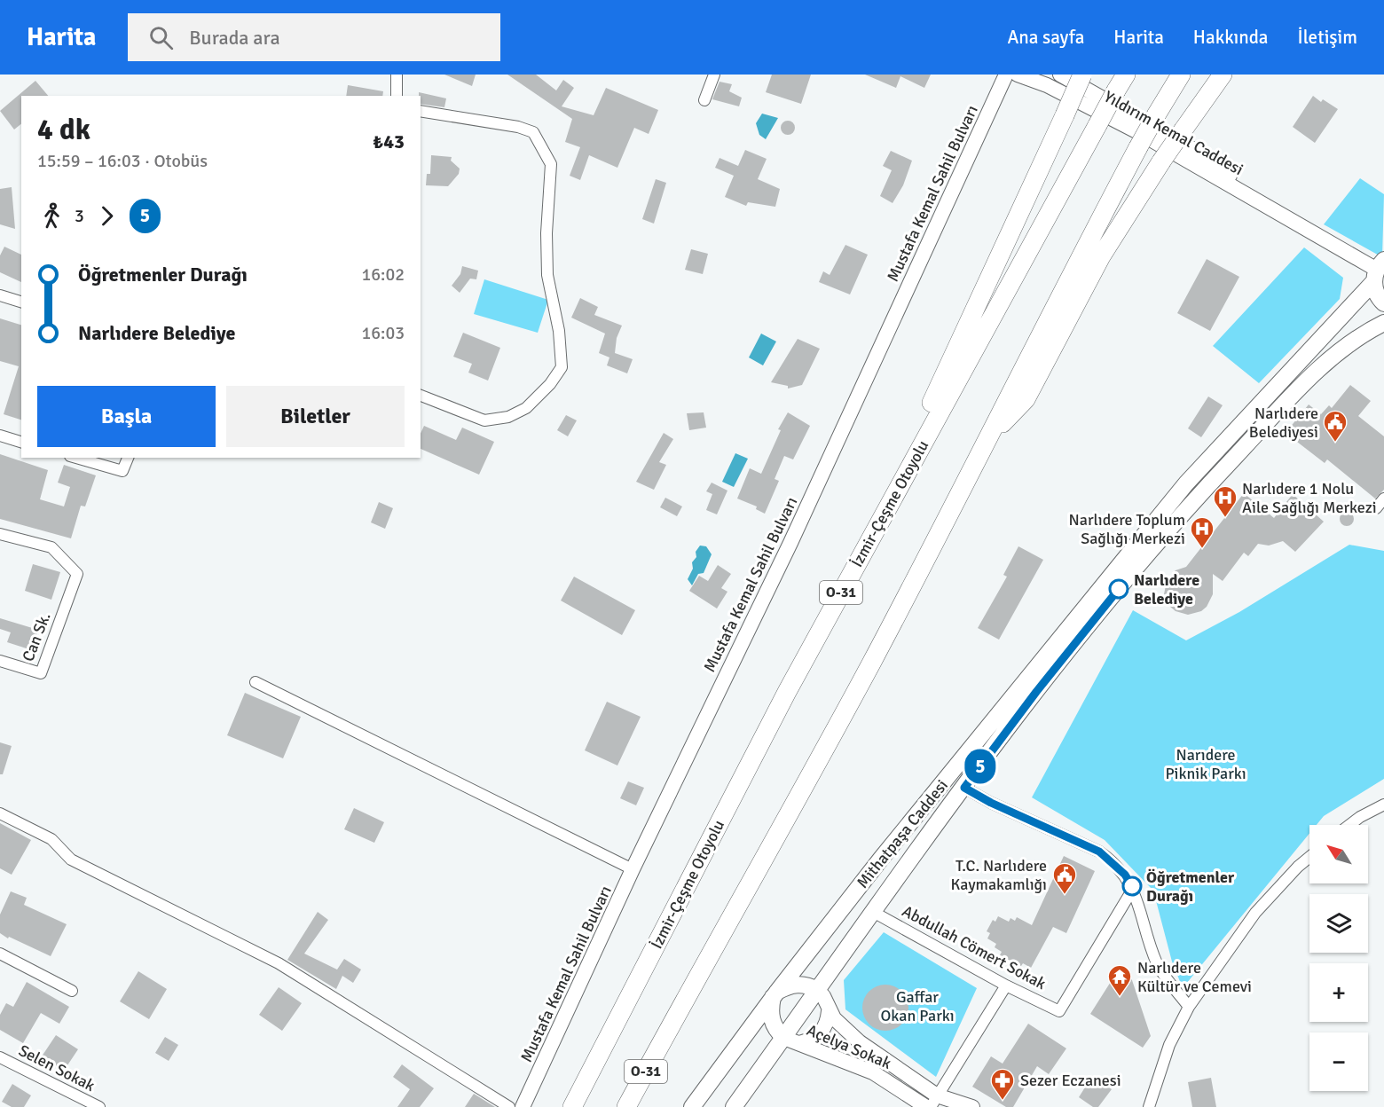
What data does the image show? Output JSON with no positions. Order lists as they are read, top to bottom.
{
  "streets": {
    "highway": ["İzmir-Çeşme Otoyolu", "O-31"],
    "main road": [
      "Yıldırım Kemal Caddesi",
      "Mustafa Kemal Sahil Bulvarı",
      "Mithatpaşa Caddesi",
      "Açelya Sokak"
    ],
    "street": ["Can Sk.", "Abdullah Cömert Sokak", "Selen Sokak"]
  },
  "crossings": [
    ["Yıldırım Kemal Caddesi", "Mithatpaşa Caddesi"],
    ["Mithatpaşa Caddesi", "Abdullah Cömert Sokak"],
    ["Mithatpaşa Caddesi", "Açelya Sokak"]
  ],
  "parks": ["Narıdere Piknik Parkı", "Gaffar Okan Parkı"],
  "places": {
    "public building": ["Narlıdere Belediyesi", "T.C. Narlıdere Kaymakamlığı"],
    "hospital": ["Narlıdere 1 Nolu Aile Sağlığı Merkezi", "Narlıdere Toplum Sağlığı Merkezi"],
    "other": ["Narlıdere Belediye", "Öğretmenler Durağı"],
    "temple": ["Narlıdere Kültür ve Cemevi"],
    "pharmacy": ["Sezer Eczanesi"]
  },
  "lines": ["bus line 5"],
  "north": "top left",
  "page": {
    "header": "Harita",
    "search": "Burada ara",
    "nav": [
      "Ana sayfa",
      "Harita",
      "Hakkında",
      "İletişim"
    ],
    "on_map": "5",
    "heading": ["4 dk", "15:59 – 16:03 · Otobüs", "₺43"],
    "legs": ["3", "5"],
    "list": [
      {
        "name": "Öğretmenler Durağı",
        "value": "16:02"
      },
      {
        "name": "Narlıdere Belediye",
        "value": "16:03"
      }
    ],
    "buttons": ["Başla", "Biletler"],
    "map_buttons": ["+", "−"]
  }
}
